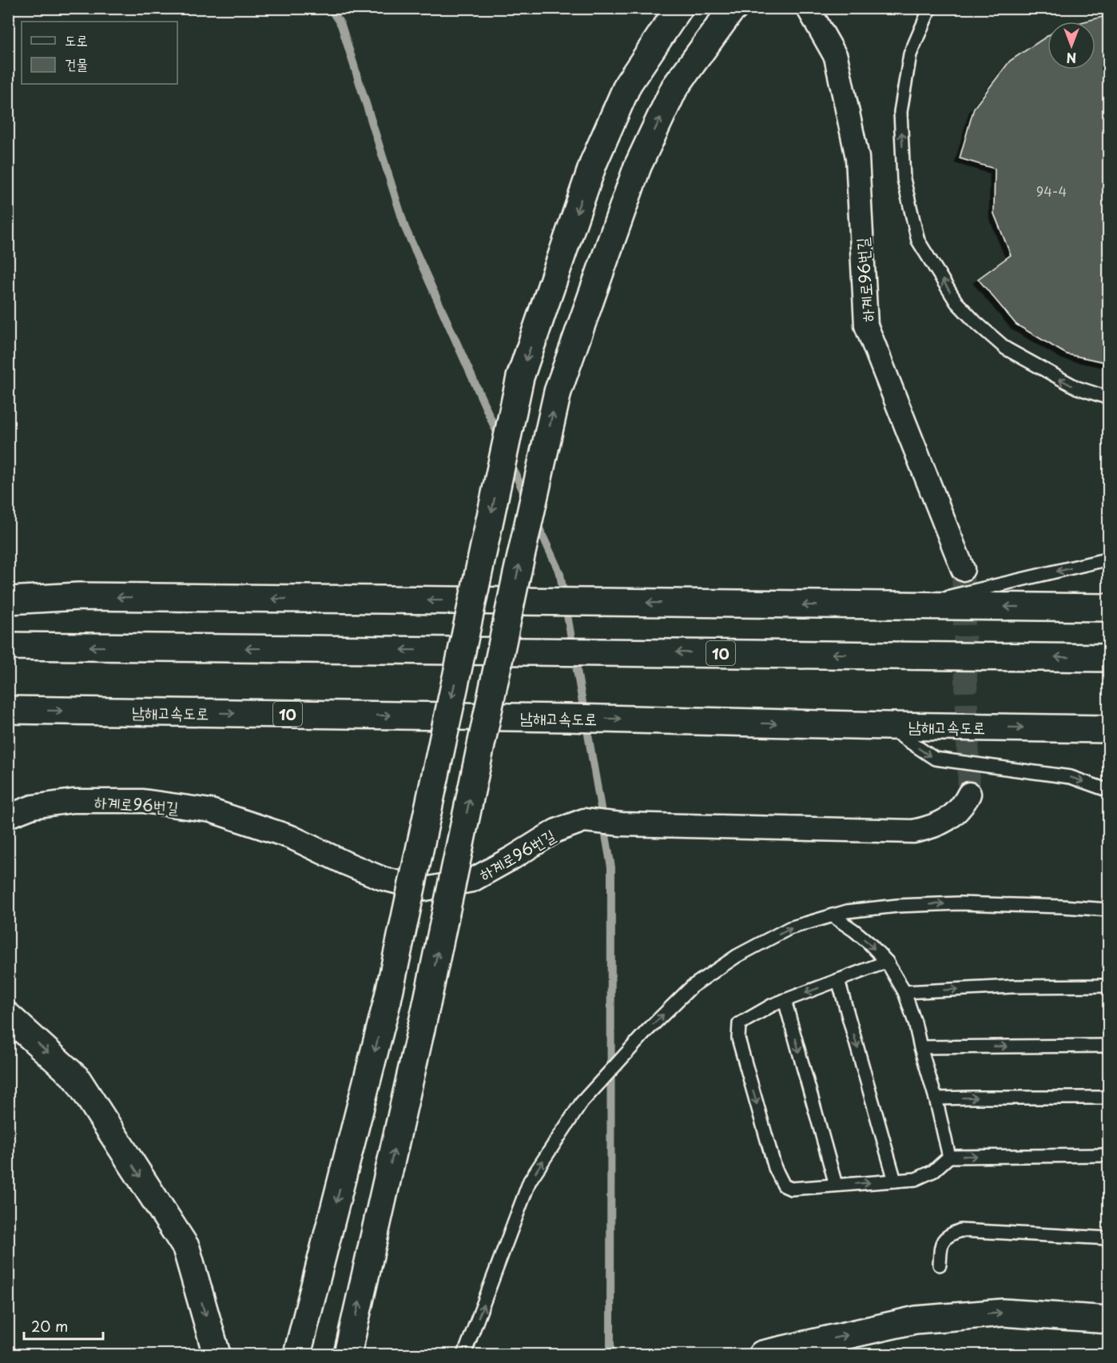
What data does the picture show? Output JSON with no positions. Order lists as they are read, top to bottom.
{
  "streets": {
    "highway": ["10", "남해고속도로"],
    "street": ["하계로96번길"]
  },
  "house_numbers": ["94-4"],
  "legend": ["도로", "건물"],
  "scale_bar": "20 m",
  "north": "bottom"
}
